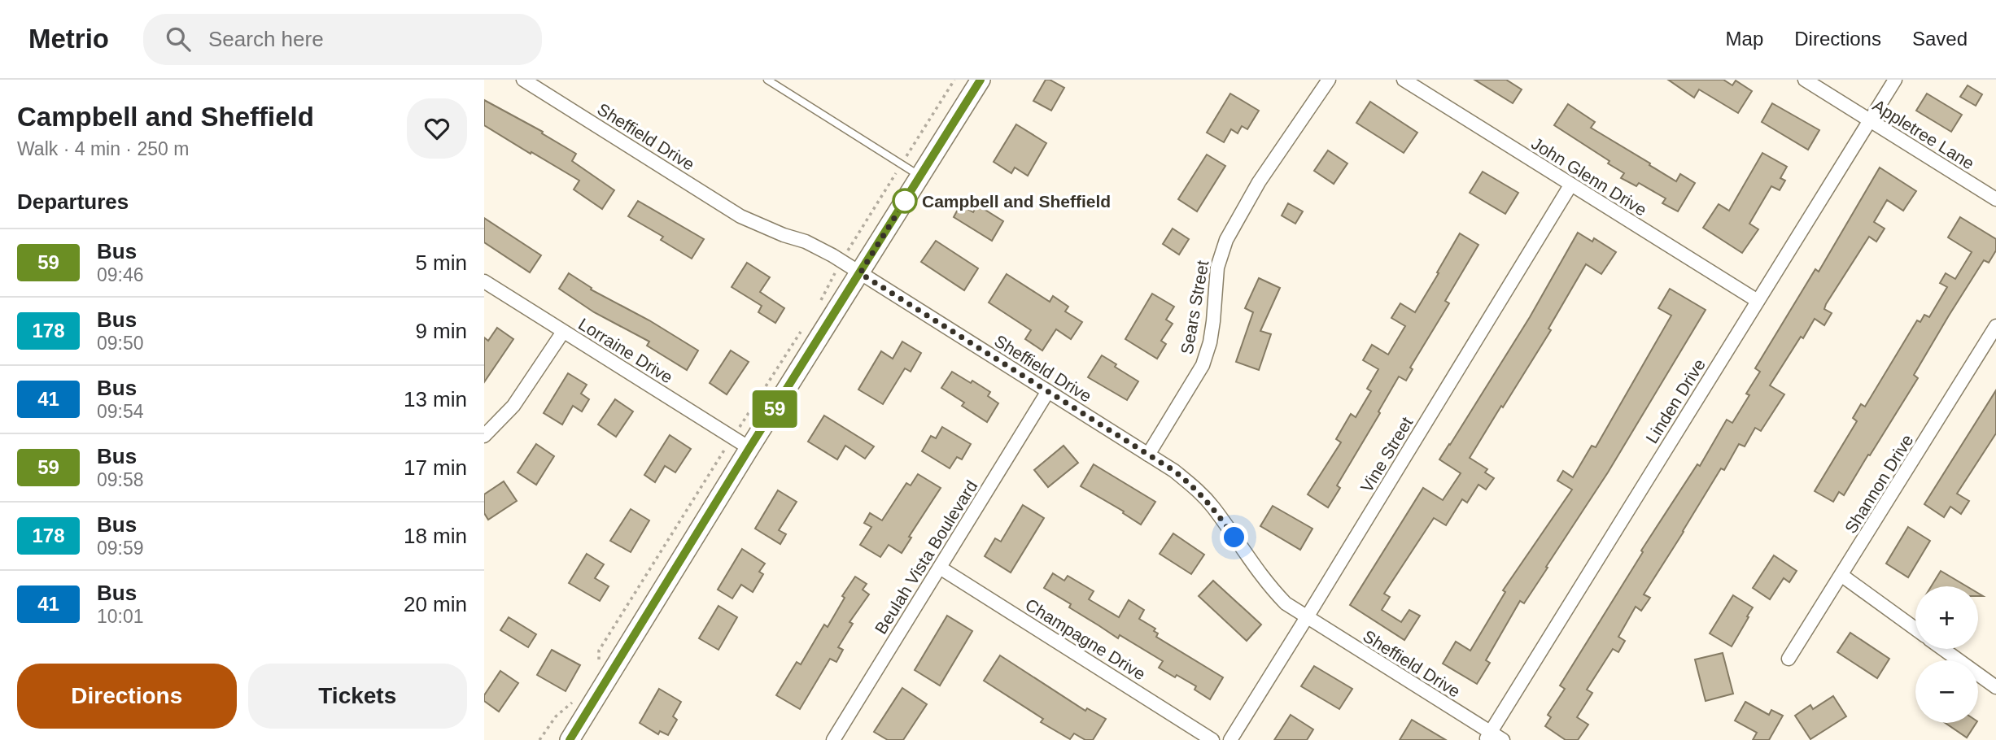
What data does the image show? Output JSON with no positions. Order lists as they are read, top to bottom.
{
  "streets": {
    "street": [
      "Appletree Lane",
      "Sheffield Drive",
      "John Glenn Drive",
      "Sears Street",
      "Lorraine Drive",
      "Linden Drive",
      "Vine Street",
      "Shannon Drive",
      "Beulah Vista Boulevard",
      "Champagne Drive"
    ]
  },
  "crossings": [
    ["Appletree Lane", "Linden Drive"],
    ["Sheffield Drive", "Sears Street"],
    ["Sheffield Drive", "Linden Drive"],
    ["Sheffield Drive", "Vine Street"],
    ["Sheffield Drive", "Beulah Vista Boulevard"],
    ["John Glenn Drive", "Linden Drive"],
    ["John Glenn Drive", "Vine Street"],
    ["Beulah Vista Boulevard", "Champagne Drive"]
  ],
  "places": ["Campbell and Sheffield"],
  "lines": ["bus line 59"],
  "page": {
    "header": "Metrio",
    "search": "Search here",
    "nav": ["Map", "Directions", "Saved"],
    "heading": [
      ["Campbell and Sheffield", "Walk · 4 min · 250 m"],
      "Departures"
    ],
    "on_map": "59",
    "list": [
      {
        "mark": "59",
        "name": "Bus",
        "note": "09:46",
        "value": "5 min"
      },
      {
        "mark": "178",
        "name": "Bus",
        "note": "09:50",
        "value": "9 min"
      },
      {
        "mark": "41",
        "name": "Bus",
        "note": "09:54",
        "value": "13 min"
      },
      {
        "mark": "59",
        "name": "Bus",
        "note": "09:58",
        "value": "17 min"
      },
      {
        "mark": "178",
        "name": "Bus",
        "note": "09:59",
        "value": "18 min"
      },
      {
        "mark": "41",
        "name": "Bus",
        "note": "10:01",
        "value": "20 min"
      }
    ],
    "map_buttons": ["+", "−"],
    "buttons": ["Directions", "Tickets"]
  }
}
